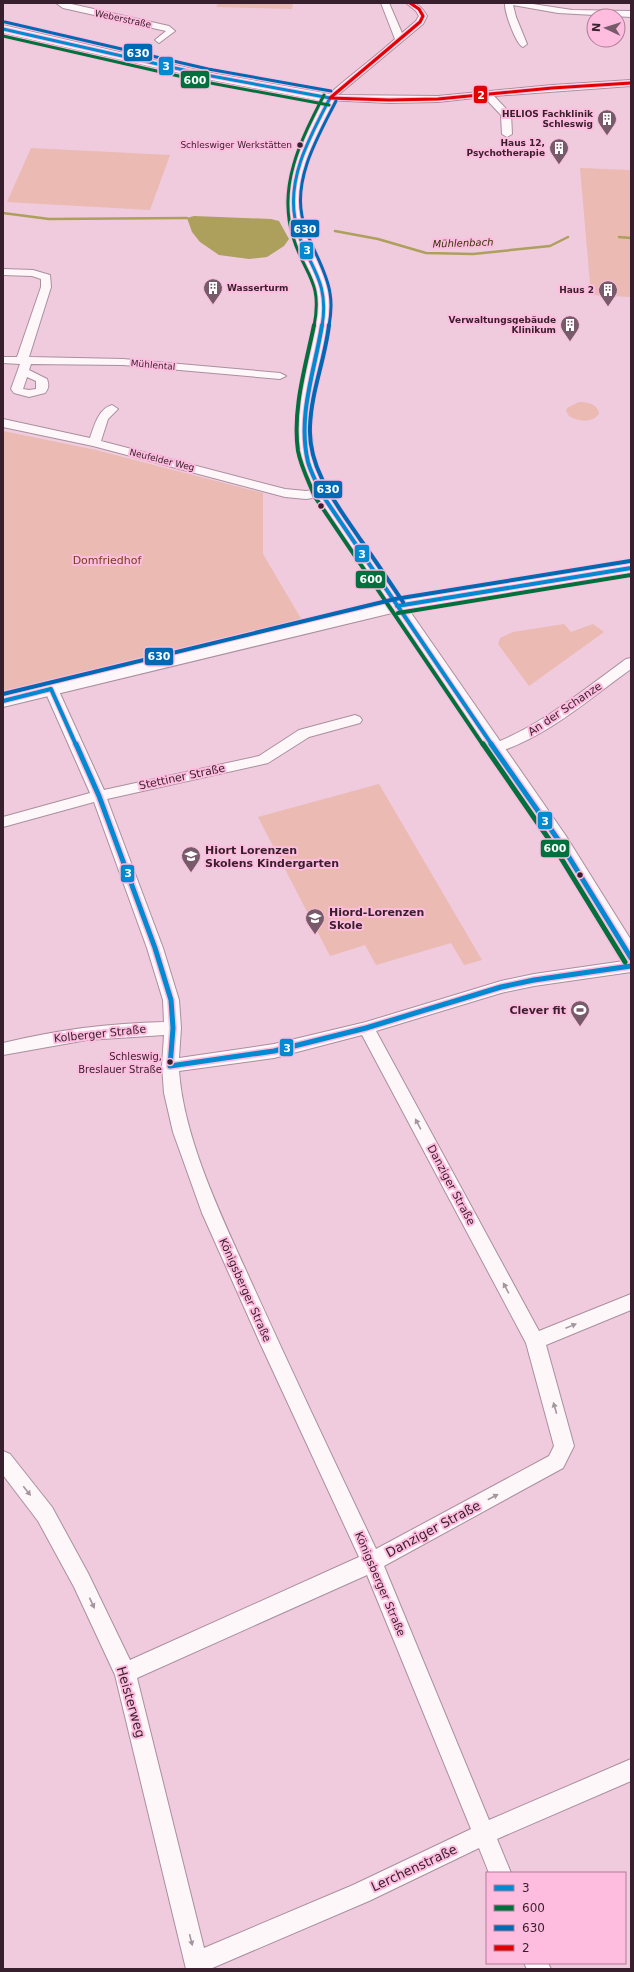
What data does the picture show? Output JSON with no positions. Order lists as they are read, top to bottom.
{
  "streets": {
    "street": [
      "Weberstraße",
      "Mühlental",
      "Neufelder Weg",
      "An der Schanze",
      "Stettiner Straße",
      "Kolberger Straße",
      "Danziger Straße",
      "Königsberger Straße",
      "Heisterweg",
      "Lerchenstraße"
    ]
  },
  "crossings": [
    ["Stettiner Straße", "Königsberger Straße"],
    ["Kolberger Straße", "Königsberger Straße"],
    ["Danziger Straße", "Königsberger Straße"],
    ["Danziger Straße", "Heisterweg"],
    ["Königsberger Straße", "Lerchenstraße"],
    ["Heisterweg", "Lerchenstraße"]
  ],
  "one_way": ["Heisterweg"],
  "water": ["Mühlenbach"],
  "parks": ["Domfriedhof"],
  "places": {
    "building": [
      "HELIOS Fachklinik Schleswig",
      "Haus 12, Psychotherapie",
      "Wasserturm",
      "Haus 2",
      "Verwaltungsgebäude Klinikum"
    ],
    "other": ["Schleswiger Werkstätten", "Schleswig, Breslauer Straße"],
    "school or university": ["Hiort Lorenzen Skolens Kindergarten", "Hiord-Lorenzen Skole"],
    "sports": ["Clever fit"]
  },
  "lines": [
    "transit line 2",
    "transit line 630",
    "transit line 3",
    "transit line 600"
  ],
  "legend": [
    "3",
    "600",
    "630",
    "2"
  ],
  "north": "left"
}
